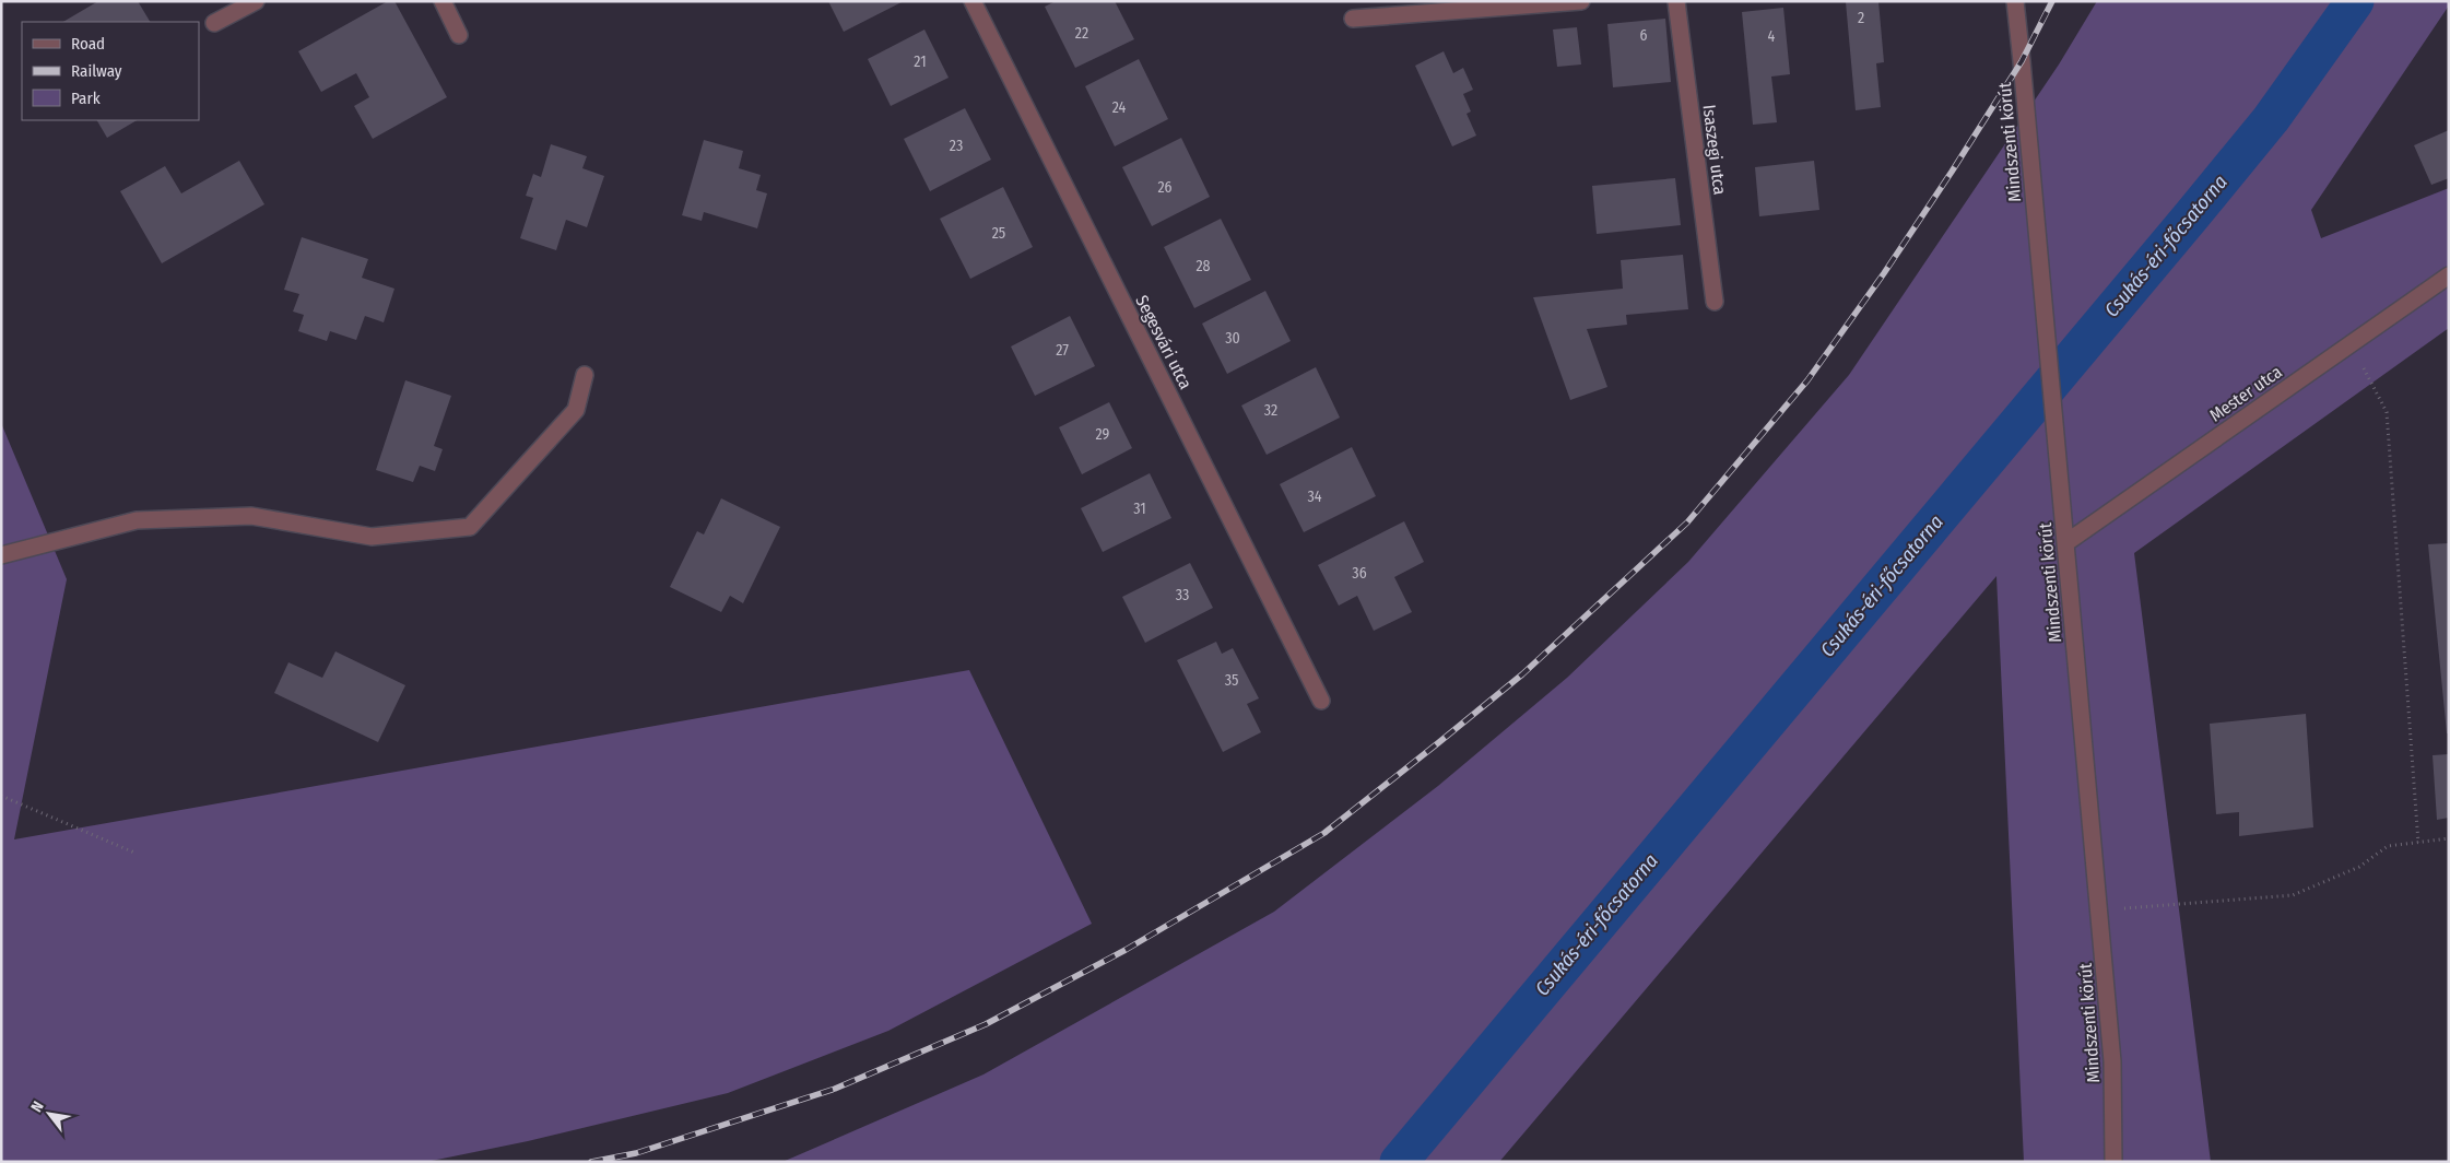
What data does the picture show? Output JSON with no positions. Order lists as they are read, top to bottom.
{
  "streets": {
    "street": [
      "Mindszenti körút",
      "Isaszegi utca",
      "Segesvári utca",
      "Mester utca"
    ]
  },
  "crossings": [
    ["Mindszenti körút", "Mester utca"]
  ],
  "water": ["Csukás-éri-főcsatorna"],
  "house_numbers": [
    "2",
    "22",
    "6",
    "4",
    "21",
    "24",
    "23",
    "26",
    "25",
    "28",
    "30",
    "27",
    "32",
    "29",
    "34",
    "31",
    "36",
    "33",
    "35"
  ],
  "legend": ["Road", "Railway", "Park"],
  "north": "top left"
}
